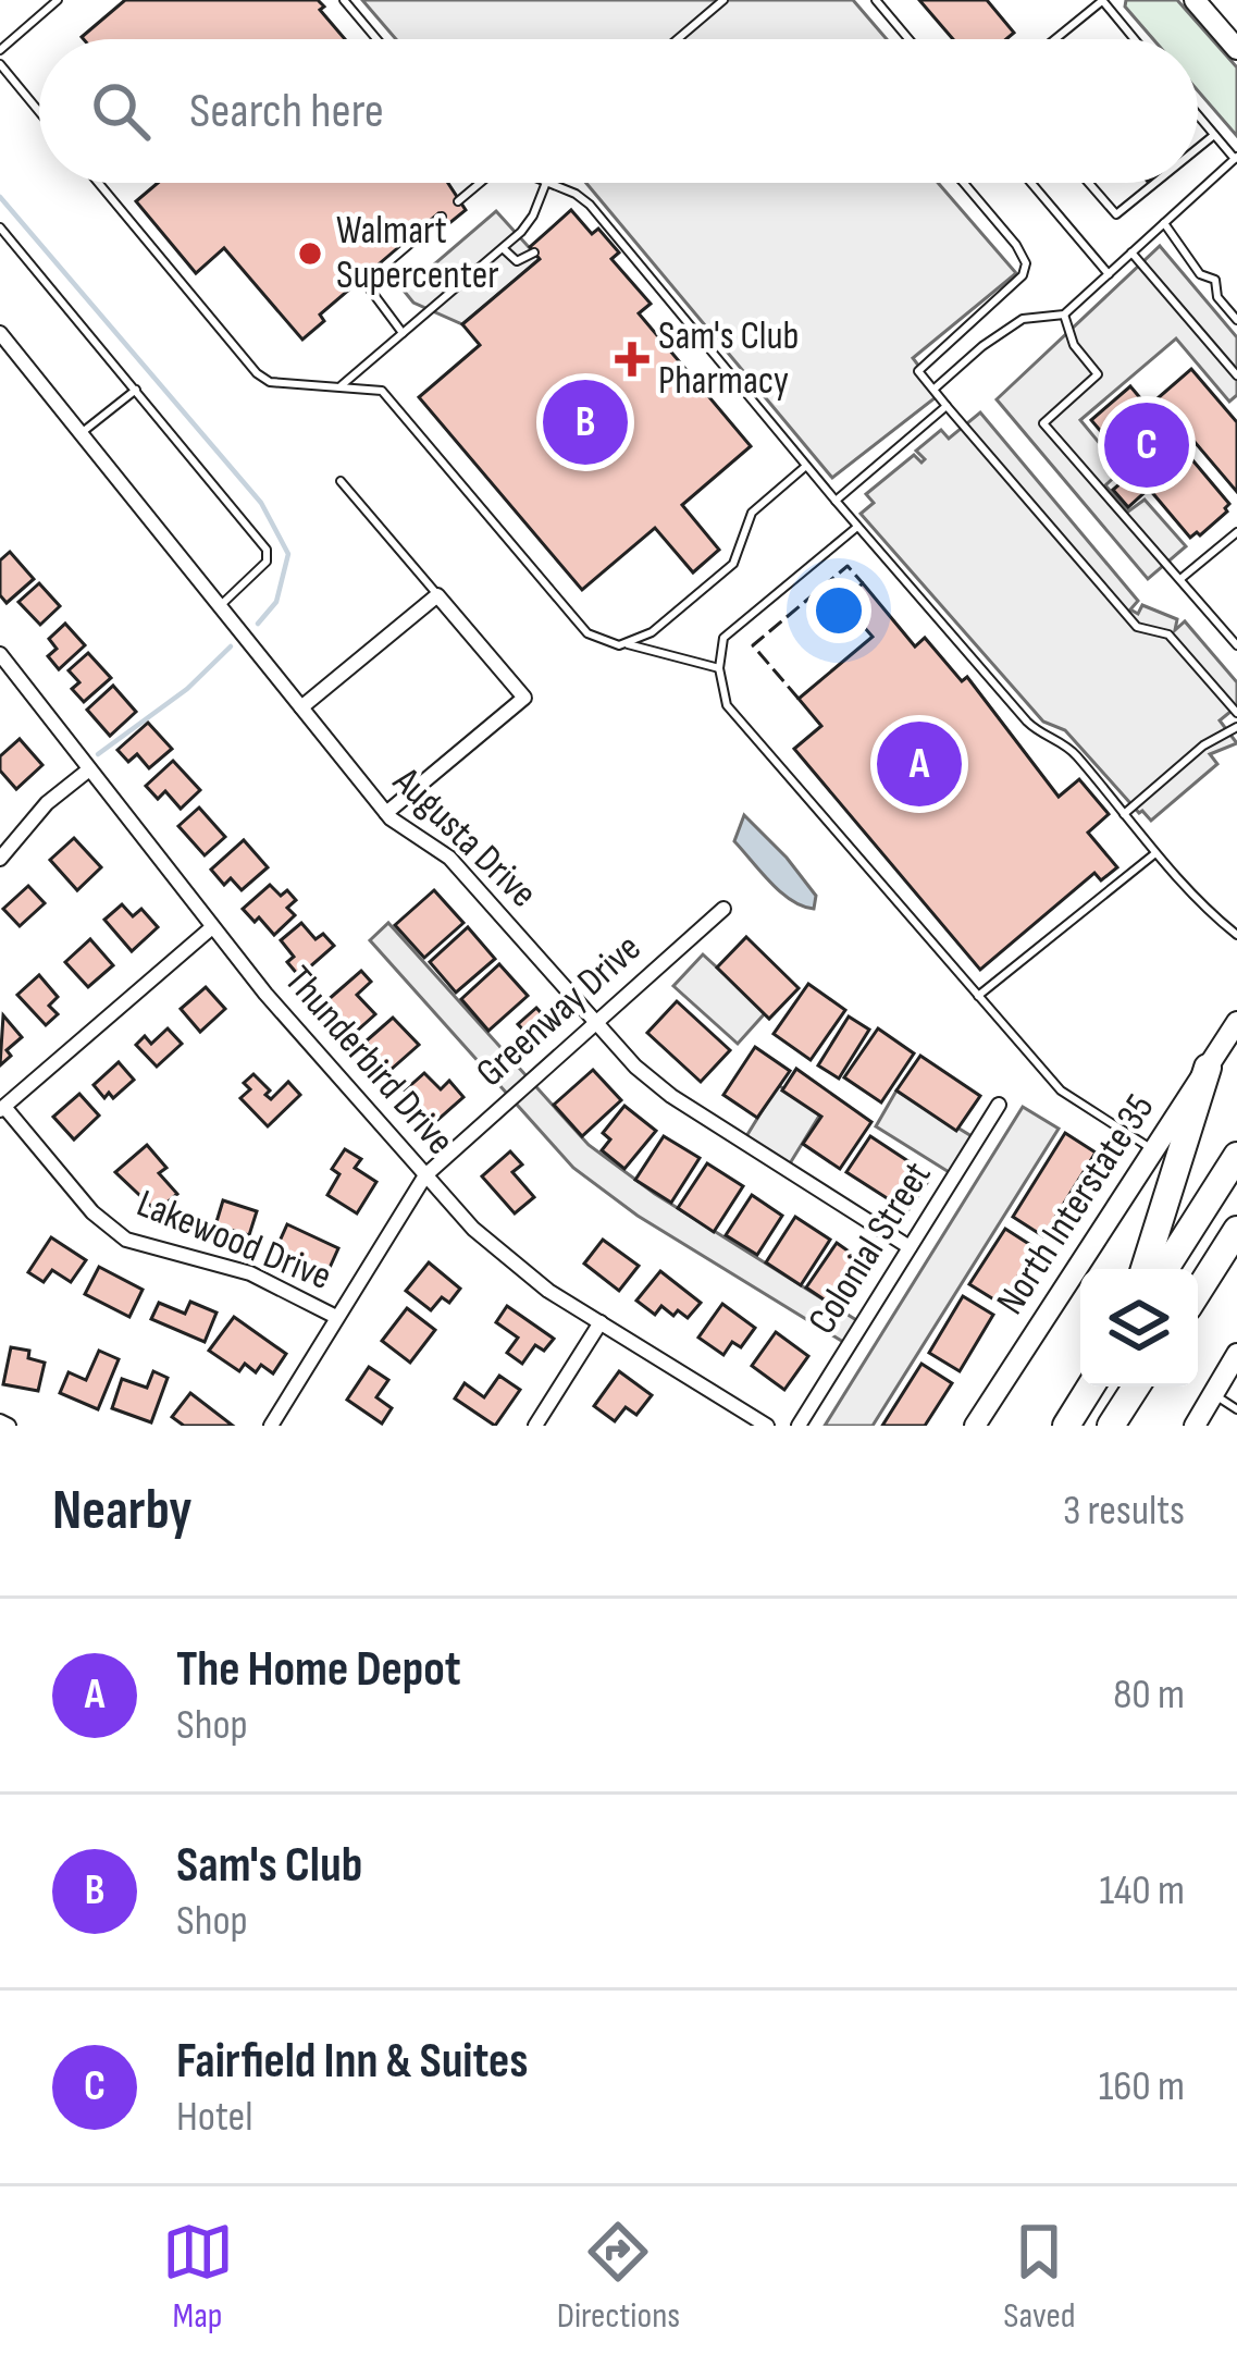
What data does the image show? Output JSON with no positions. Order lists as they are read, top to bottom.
{
  "streets": {
    "main road": ["North Interstate 35"],
    "street": [
      "Augusta Drive",
      "Greenway Drive",
      "Thunderbird Drive",
      "Lakewood Drive",
      "Colonial Street"
    ]
  },
  "crossings": [
    ["Augusta Drive", "Greenway Drive"],
    ["Augusta Drive", "Colonial Street"],
    ["Greenway Drive", "Thunderbird Drive"],
    ["Greenway Drive", "Lakewood Drive"]
  ],
  "places": {
    "other": ["Walmart Supercenter"],
    "health": ["Sam's Club Pharmacy"]
  },
  "page": {
    "search": "Search here",
    "pins": ["B", "C", "A"],
    "heading": ["Nearby", "3 results"],
    "list": [
      {
        "mark": "A",
        "name": "The Home Depot",
        "note": "Shop",
        "value": "80 m"
      },
      {
        "mark": "B",
        "name": "Sam's Club",
        "note": "Shop",
        "value": "140 m"
      },
      {
        "mark": "C",
        "name": "Fairfield Inn & Suites",
        "note": "Hotel",
        "value": "160 m"
      }
    ],
    "nav": ["Map", "Directions", "Saved"]
  }
}
